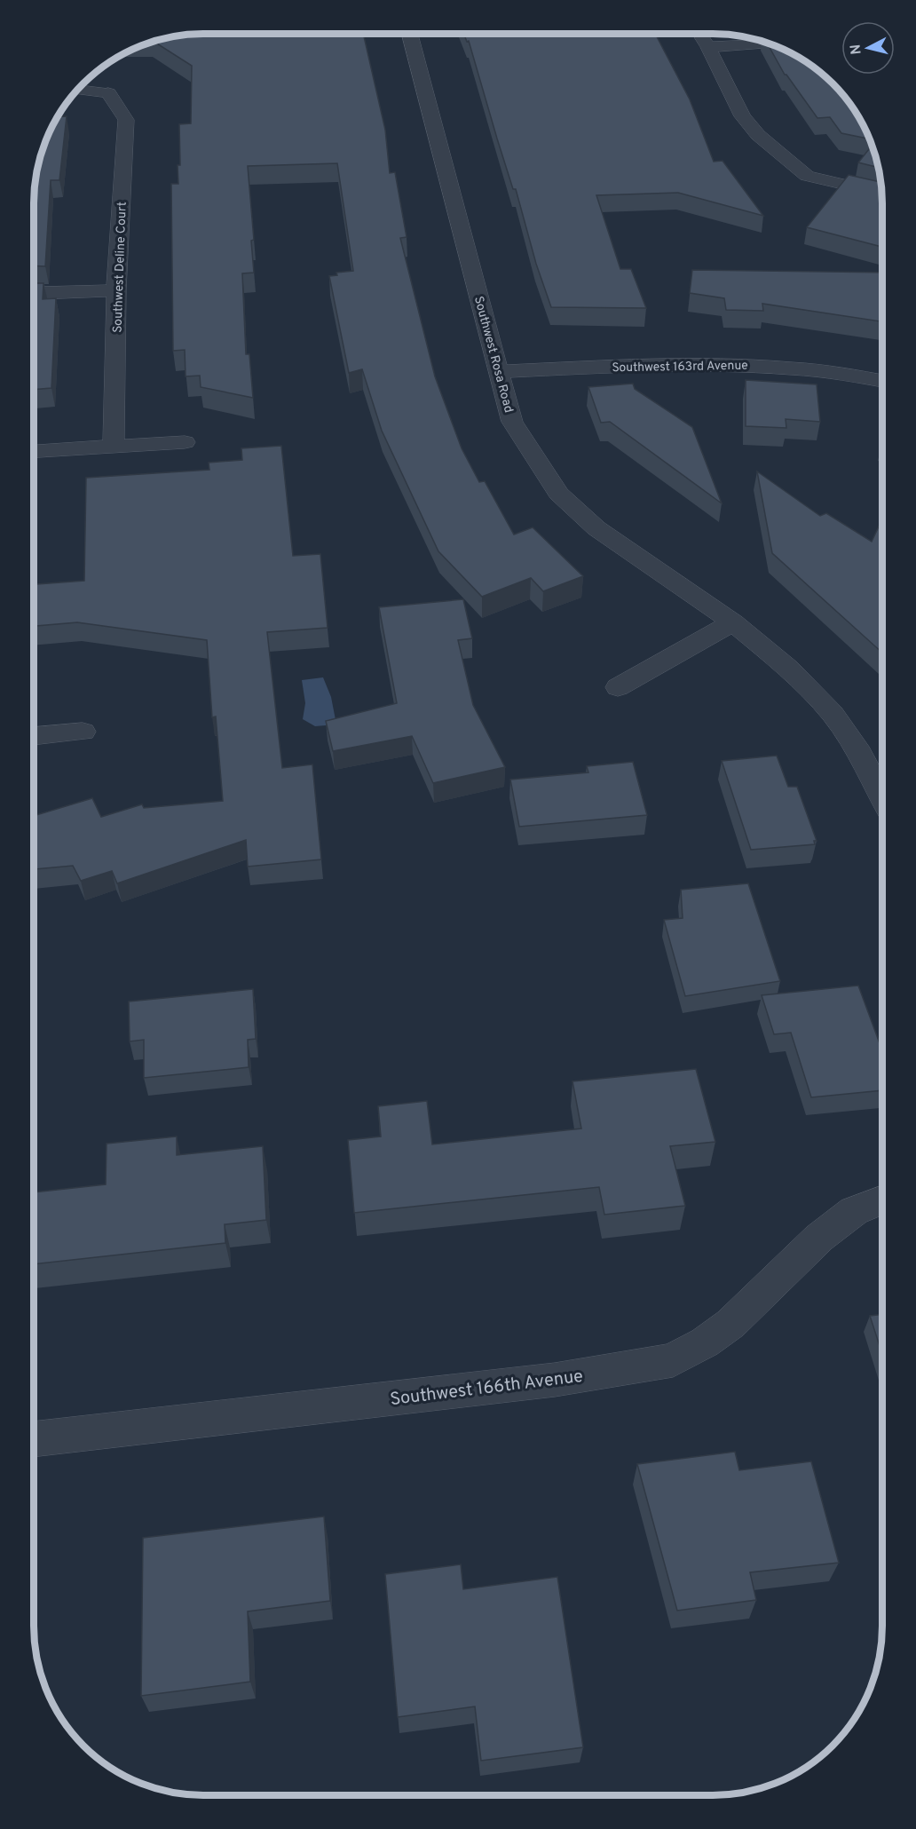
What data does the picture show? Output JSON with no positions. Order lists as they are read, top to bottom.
{
  "streets": {
    "street": [
      "Southwest Deline Court",
      "Southwest Rosa Road",
      "Southwest 163rd Avenue",
      "Southwest 166th Avenue"
    ]
  },
  "crossings": [
    ["Southwest Rosa Road", "Southwest 163rd Avenue"]
  ],
  "north": "left"
}
